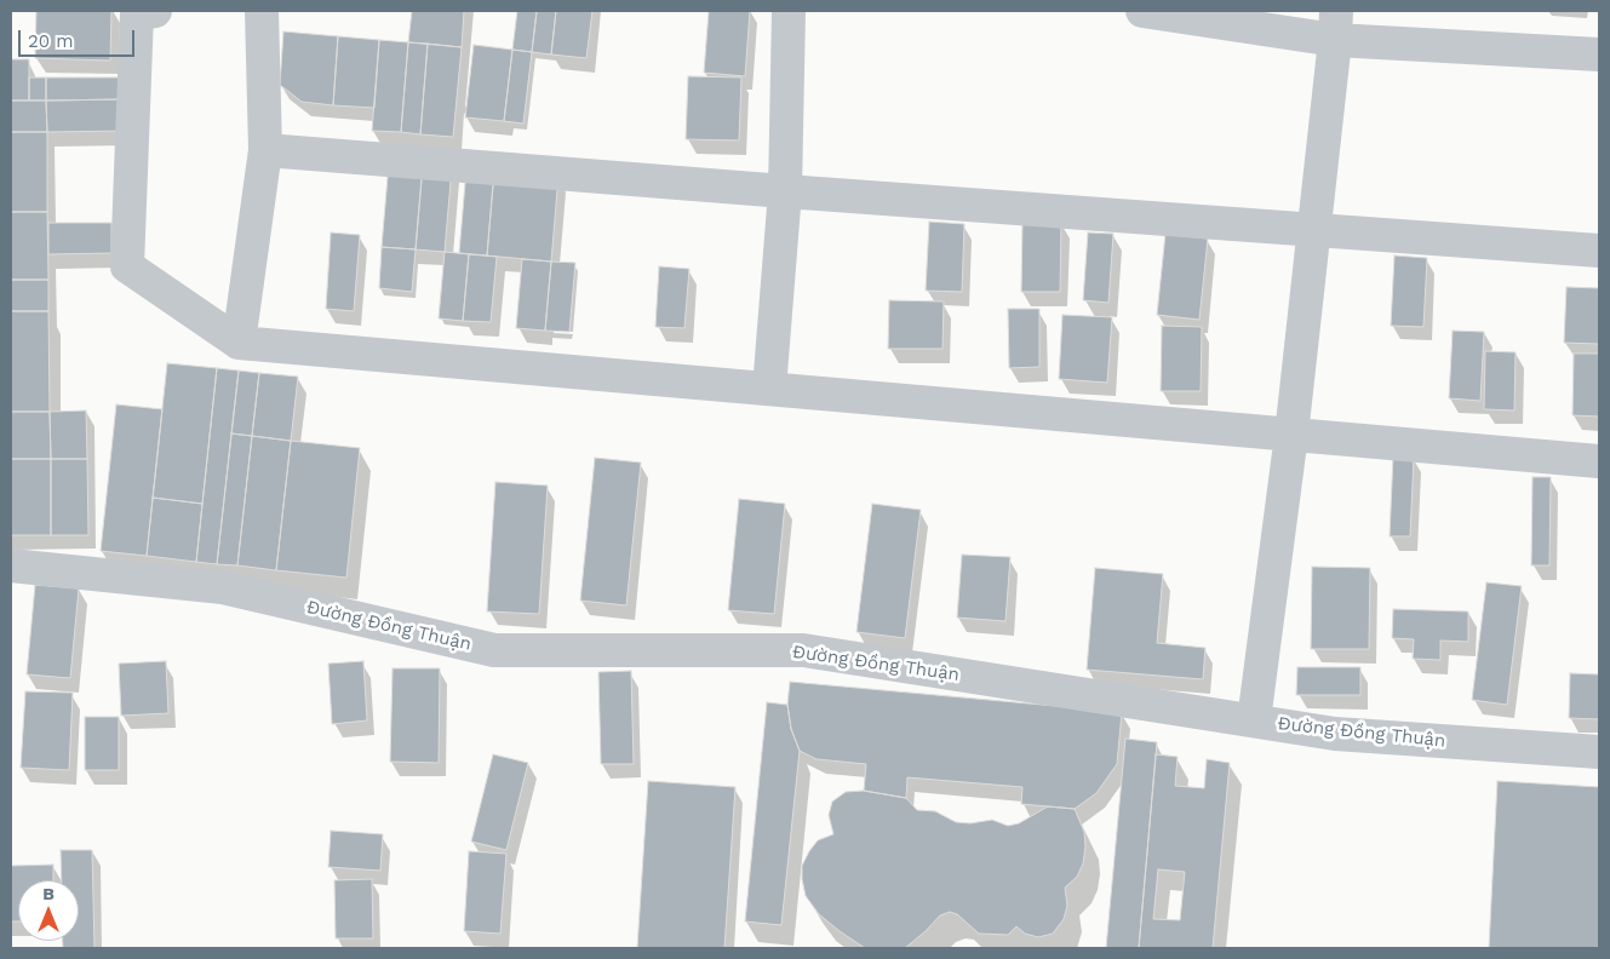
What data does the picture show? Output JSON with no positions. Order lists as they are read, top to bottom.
{
  "streets": {
    "street": ["Đường Đồng Thuận"]
  },
  "scale_bar": "20 m",
  "north": "top"
}
